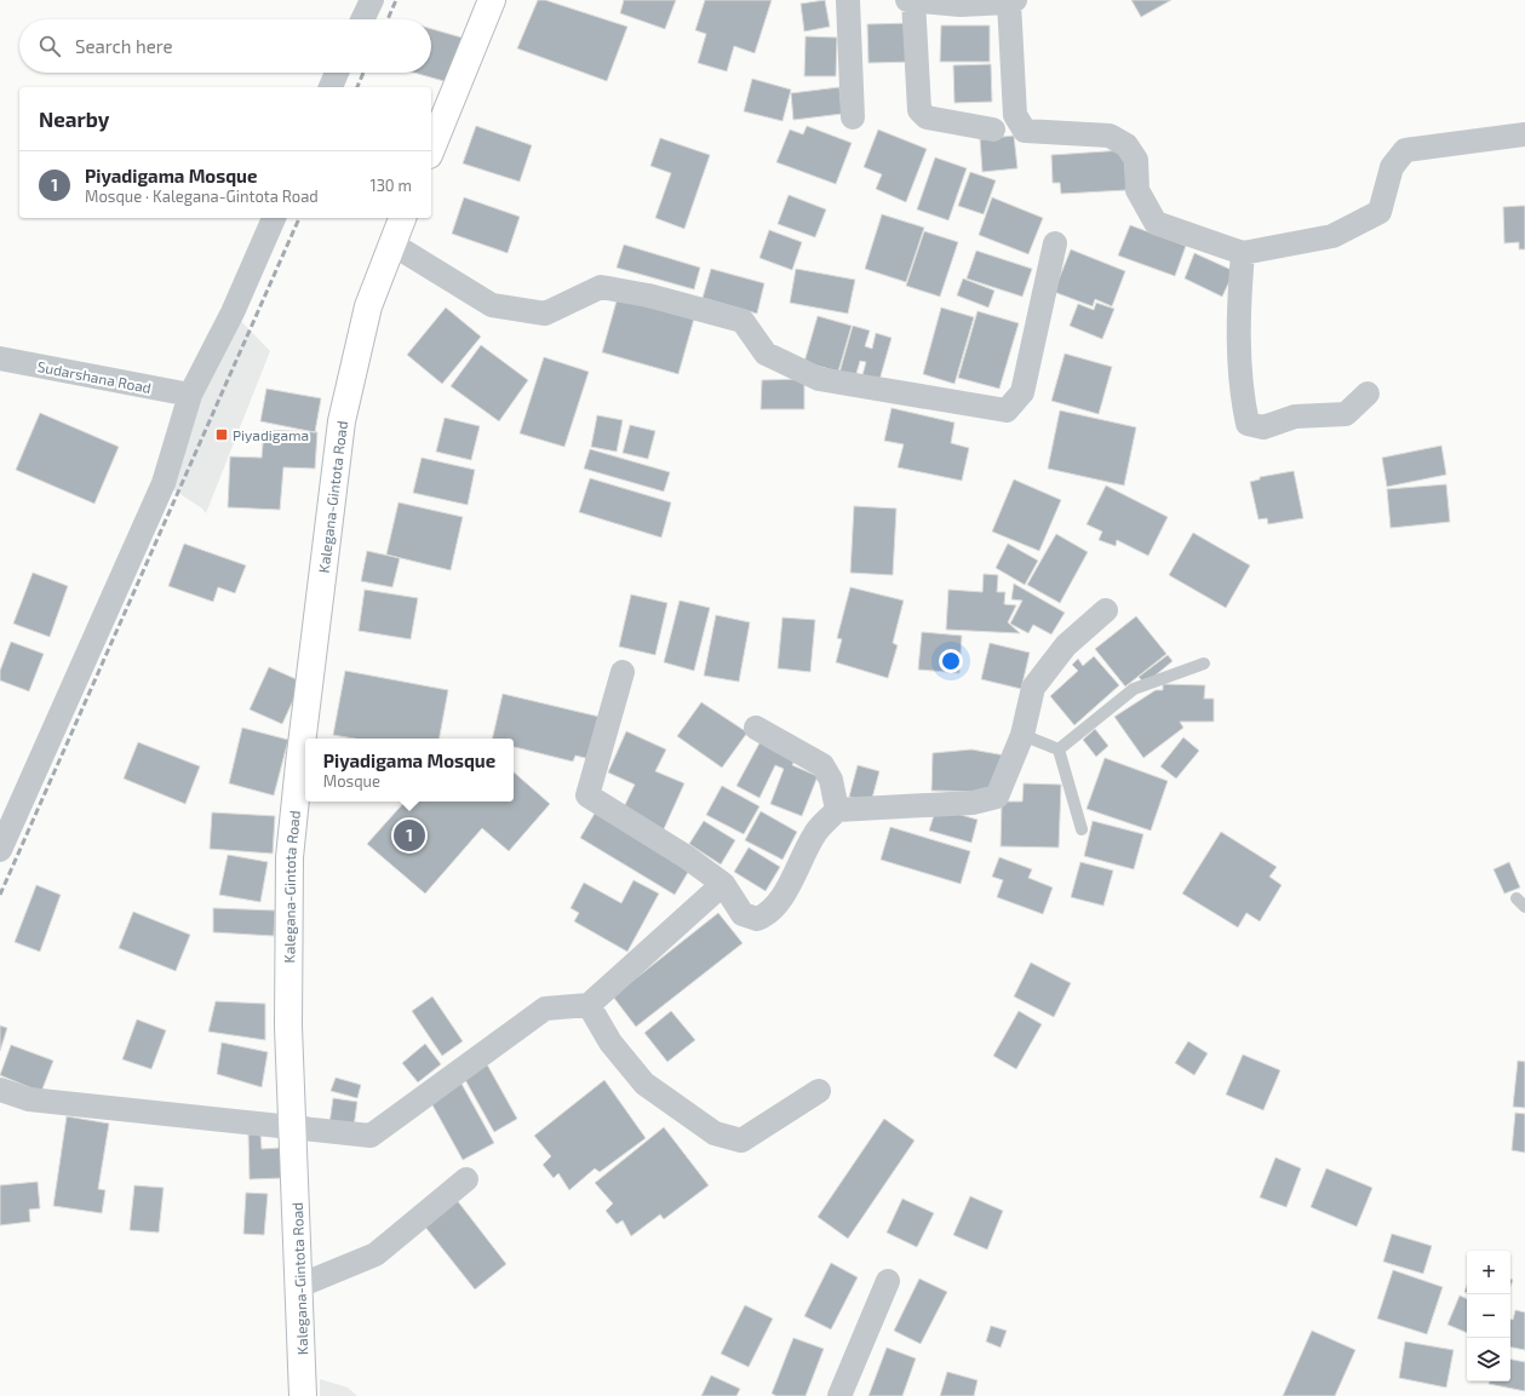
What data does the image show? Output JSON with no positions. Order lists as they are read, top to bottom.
{
  "streets": {
    "main road": ["Kalegana-Gintota Road"],
    "street": ["Sudarshana Road"]
  },
  "places": {
    "transit": ["Piyadigama"]
  },
  "page": {
    "search": "Search here",
    "heading": "Nearby",
    "list": [
      {
        "mark": "1",
        "name": "Piyadigama Mosque",
        "note": "Mosque · Kalegana-Gintota Road",
        "value": "130 m"
      }
    ],
    "popup": ["Piyadigama Mosque", "Mosque"],
    "pins": "1",
    "map_buttons": ["+", "−"]
  }
}
